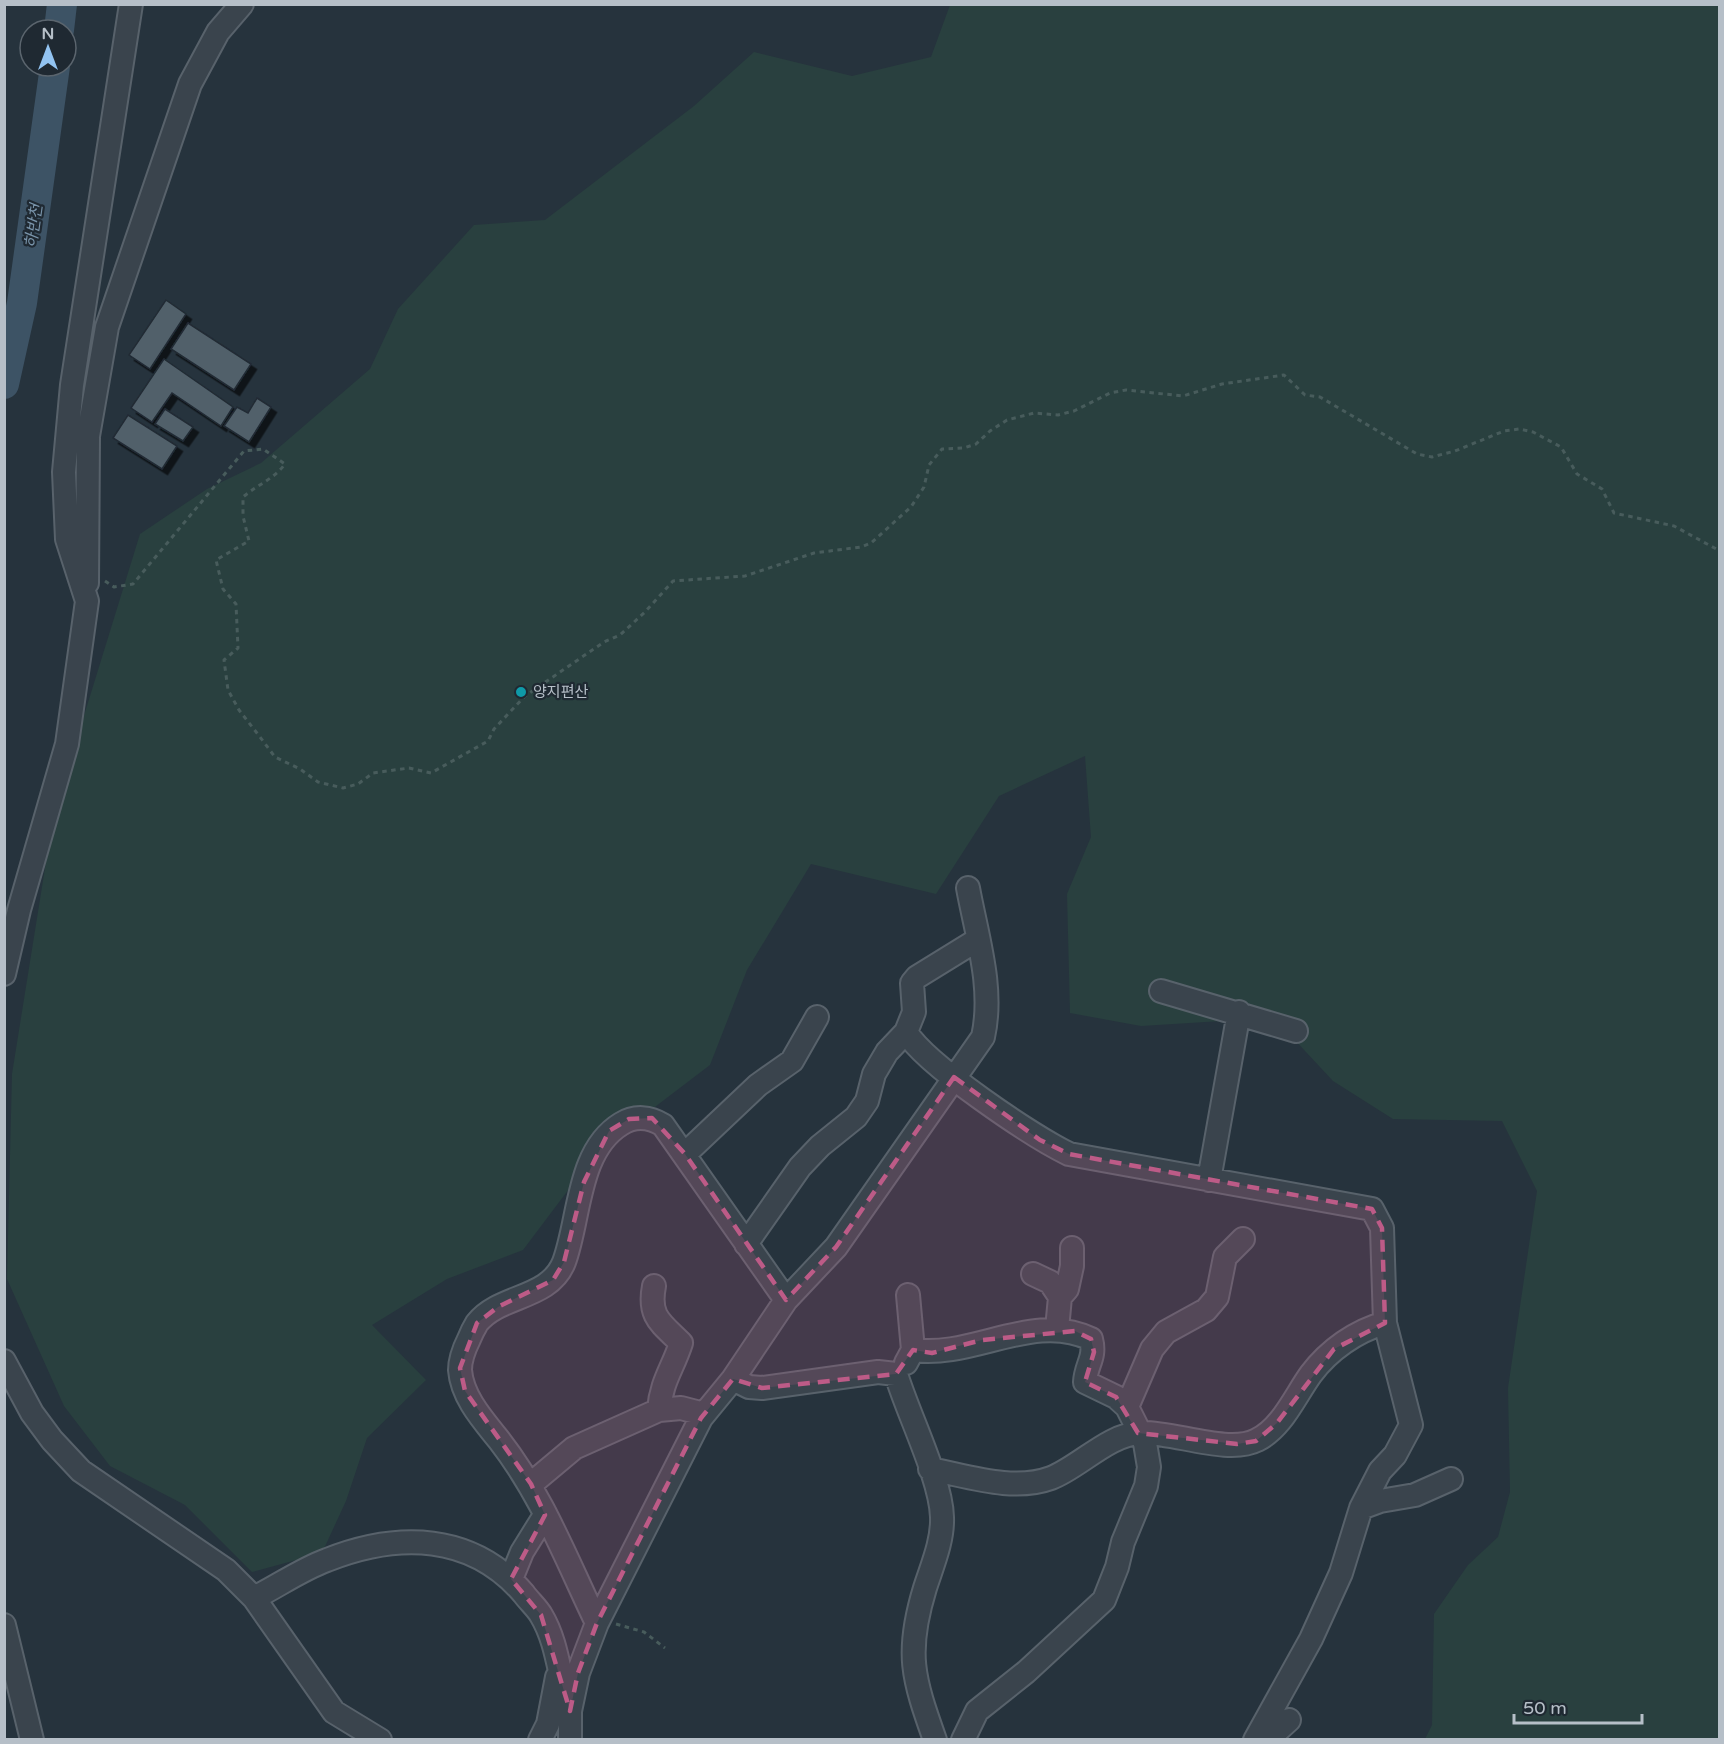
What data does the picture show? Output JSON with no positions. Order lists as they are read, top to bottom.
{
  "water": ["하반천"],
  "places": ["양지편산"],
  "scale_bar": "50 m",
  "north": "top"
}
